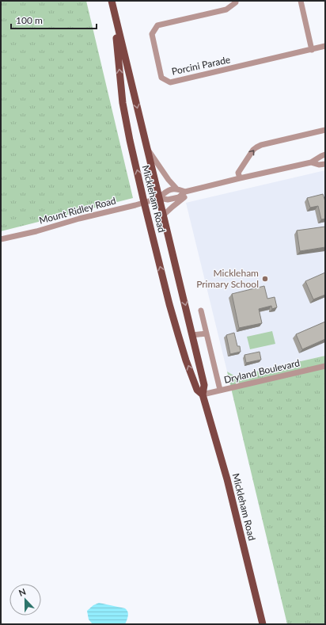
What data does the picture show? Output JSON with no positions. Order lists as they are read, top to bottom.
{
  "streets": {
    "main road": ["Mickleham Road"],
    "street": ["Porcini Parade", "Mount Ridley Road", "Dryland Boulevard"]
  },
  "crossings": [
    ["Mickleham Road", "Mount Ridley Road"],
    ["Mickleham Road", "Dryland Boulevard"]
  ],
  "places": ["Mickleham Primary School"],
  "scale_bar": "100 m",
  "north": "top"
}
